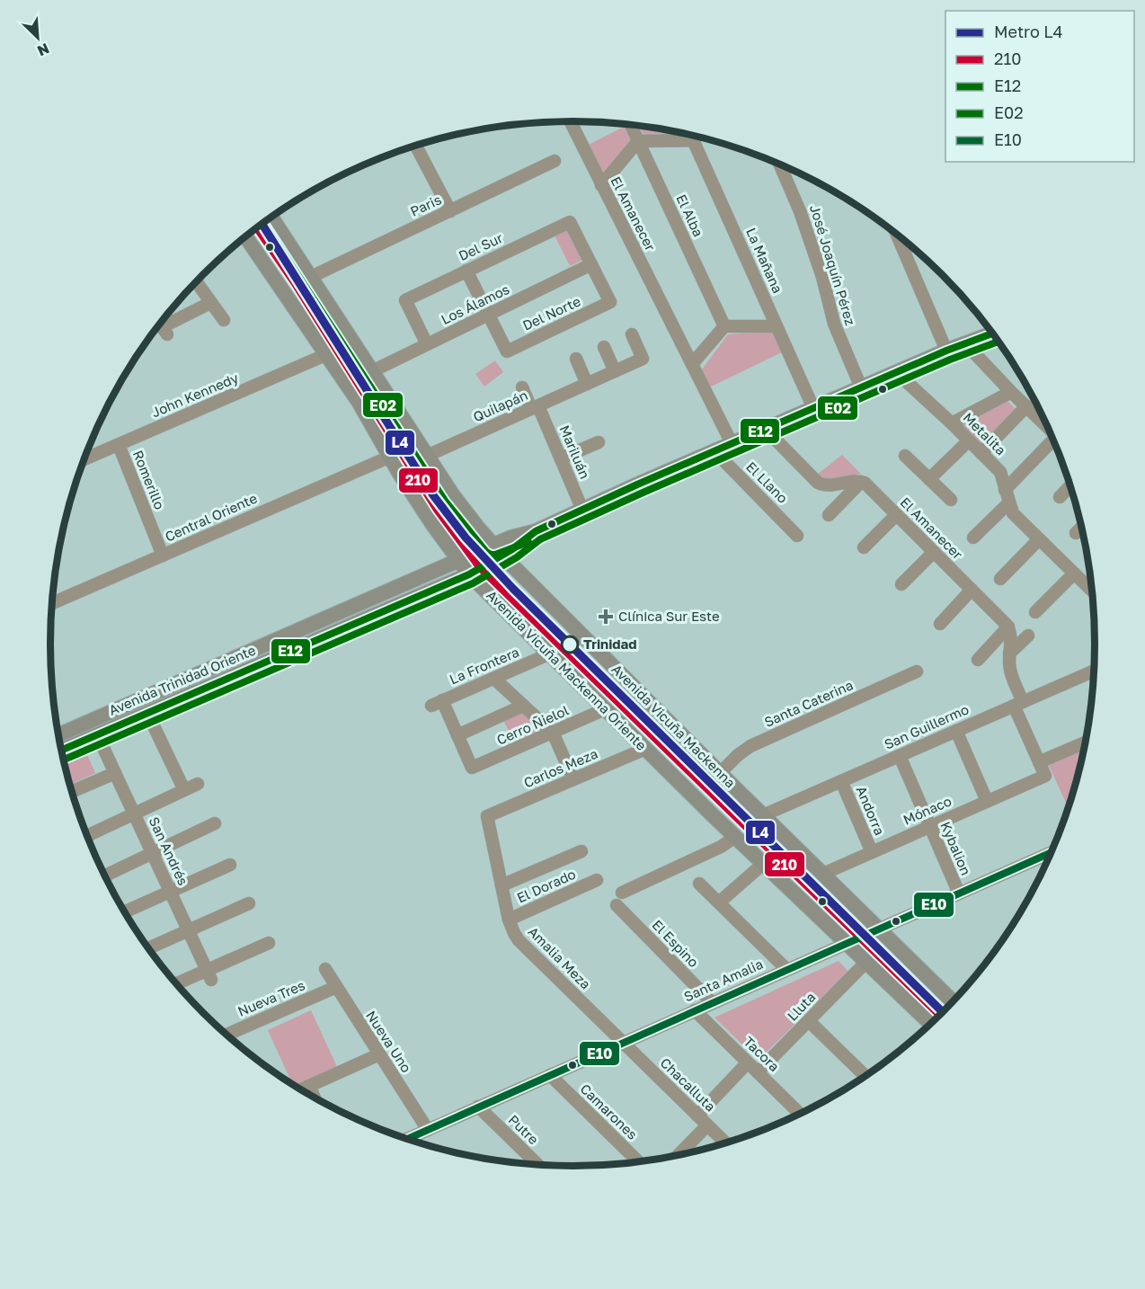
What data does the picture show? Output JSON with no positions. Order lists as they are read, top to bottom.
{
  "streets": {
    "main road": ["Avenida Vicuña Mackenna Oriente", "Avenida Trinidad Oriente", "Avenida Vicuña Mackenna"],
    "street": [
      "Paris",
      "El Amanecer",
      "El Alba",
      "Del Sur",
      "La Mañana",
      "José Joaquín Pérez",
      "Los Álamos",
      "Del Norte",
      "John Kennedy",
      "Quilapán",
      "Metalita",
      "Mariluán",
      "Romerillo",
      "El Llano",
      "Central Oriente",
      "La Frontera",
      "Santa Caterina",
      "Cerro Ñielol",
      "San Guillermo",
      "Carlos Meza",
      "Andorra",
      "Mónaco",
      "Kybalion",
      "San Andrés",
      "El Dorado",
      "El Espino",
      "Amalia Meza",
      "Santa Amalia",
      "Nueva Tres",
      "Lluta",
      "Nueva Uno",
      "Tacora",
      "Chacalluta",
      "Camarones",
      "Putre"
    ]
  },
  "crossings": [
    ["Paris", "Avenida Vicuña Mackenna"],
    ["Del Sur", "Los Álamos"],
    ["Del Sur", "Del Norte"],
    ["Los Álamos", "Del Norte"],
    ["Los Álamos", "Avenida Vicuña Mackenna"],
    ["John Kennedy", "Romerillo"],
    ["John Kennedy", "Avenida Vicuña Mackenna Oriente"],
    ["Quilapán", "Mariluán"],
    ["Quilapán", "Avenida Vicuña Mackenna"],
    ["Romerillo", "Central Oriente"],
    ["Central Oriente", "Avenida Vicuña Mackenna Oriente"],
    ["La Frontera", "Avenida Vicuña Mackenna Oriente"],
    ["La Frontera", "Cerro Ñielol"],
    ["Avenida Vicuña Mackenna Oriente", "Avenida Trinidad Oriente"],
    ["Avenida Vicuña Mackenna Oriente", "Cerro Ñielol"],
    ["Avenida Vicuña Mackenna Oriente", "Carlos Meza"],
    ["Avenida Vicuña Mackenna Oriente", "Santa Amalia"],
    ["Avenida Vicuña Mackenna Oriente", "Lluta"],
    ["Avenida Trinidad Oriente", "Avenida Vicuña Mackenna"],
    ["Avenida Trinidad Oriente", "San Andrés"],
    ["Santa Caterina", "Avenida Vicuña Mackenna"],
    ["Avenida Vicuña Mackenna", "San Guillermo"],
    ["Avenida Vicuña Mackenna", "Mónaco"],
    ["Avenida Vicuña Mackenna", "Santa Amalia"],
    ["San Guillermo", "Andorra"],
    ["San Guillermo", "Kybalion"],
    ["Carlos Meza", "Amalia Meza"],
    ["Andorra", "Mónaco"],
    ["Mónaco", "Kybalion"],
    ["Kybalion", "Santa Amalia"],
    ["El Dorado", "Amalia Meza"],
    ["El Espino", "Santa Amalia"],
    ["Amalia Meza", "Santa Amalia"],
    ["Amalia Meza", "Chacalluta"],
    ["Santa Amalia", "Nueva Uno"],
    ["Santa Amalia", "Tacora"],
    ["Santa Amalia", "Chacalluta"],
    ["Santa Amalia", "Camarones"],
    ["Santa Amalia", "Putre"],
    ["Nueva Tres", "Nueva Uno"],
    ["Lluta", "Tacora"]
  ],
  "places": {
    "health": ["Clínica Sur Este"],
    "other": ["Trinidad"]
  },
  "lines": [
    "transit line E02",
    "metro line L4",
    "transit line 210",
    "transit line E12",
    "transit line E10"
  ],
  "legend": [
    "Metro L4",
    "210",
    "E12",
    "E02",
    "E10"
  ],
  "north": "bottom right"
}
